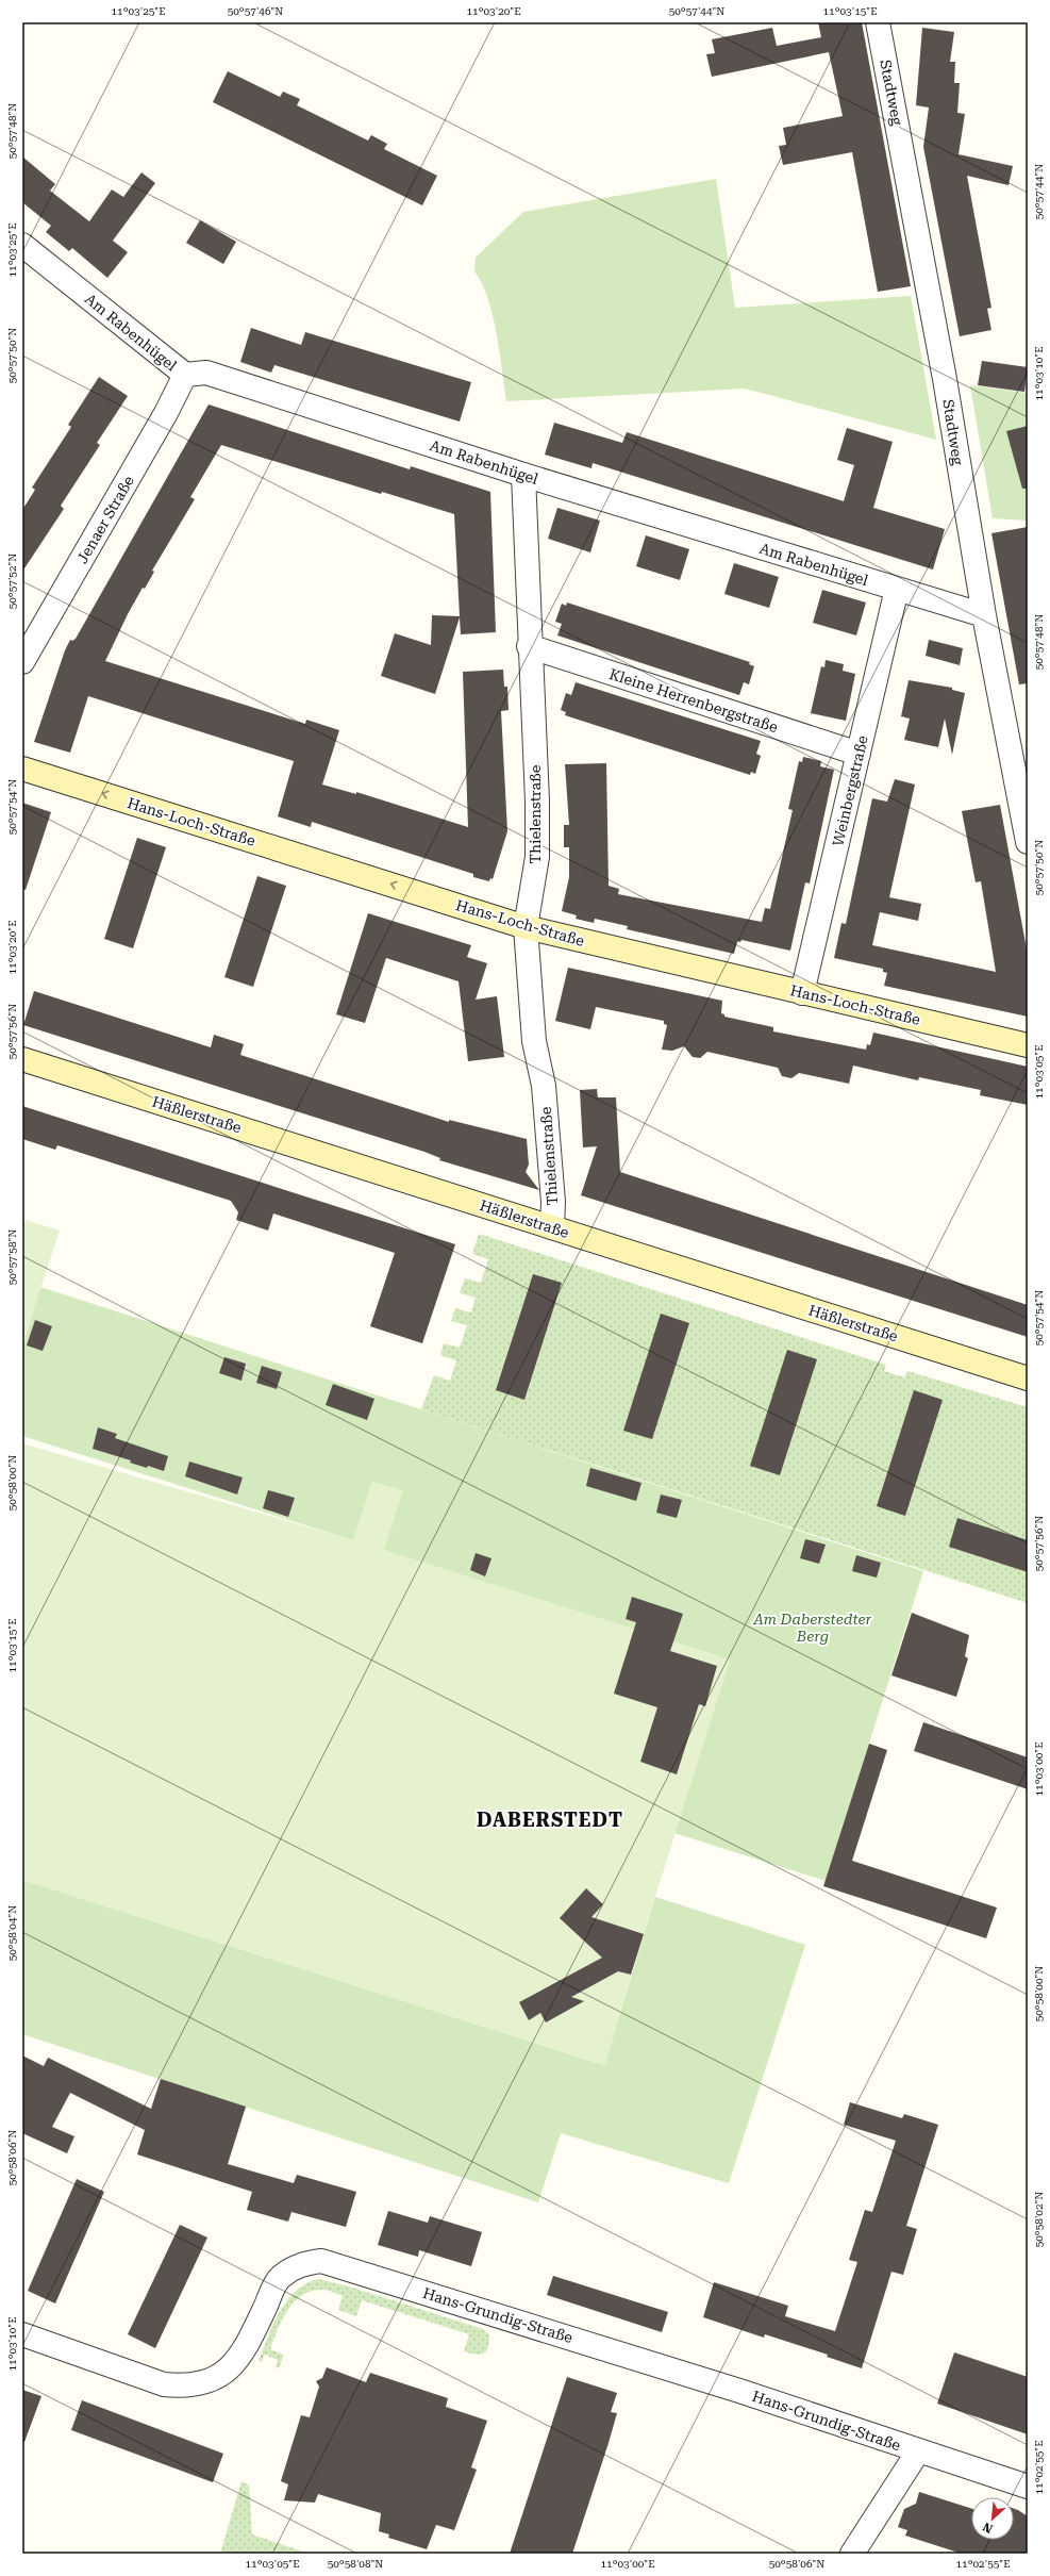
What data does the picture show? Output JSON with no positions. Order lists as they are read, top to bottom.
{
  "streets": {
    "street": [
      "Stadtweg",
      "Am Rabenhügel",
      "Jenaer Straße",
      "Kleine Herrenbergstraße",
      "Weinbergstraße",
      "Thielenstraße",
      "Hans-Loch-Straße",
      "Häßlerstraße",
      "Hans-Grundig-Straße"
    ]
  },
  "crossings": [
    ["Stadtweg", "Am Rabenhügel"],
    ["Am Rabenhügel", "Jenaer Straße"],
    ["Am Rabenhügel", "Weinbergstraße"],
    ["Am Rabenhügel", "Thielenstraße"],
    ["Kleine Herrenbergstraße", "Weinbergstraße"],
    ["Kleine Herrenbergstraße", "Thielenstraße"],
    ["Weinbergstraße", "Hans-Loch-Straße"],
    ["Thielenstraße", "Hans-Loch-Straße"],
    ["Thielenstraße", "Häßlerstraße"]
  ],
  "one_way": ["Hans-Loch-Straße"],
  "districts": ["DABERSTEDT"],
  "parks": ["Am Daberstedter Berg"],
  "north": "bottom left",
  "coordinates": [
    "11°03'25\"E",
    "50°57'46\"N",
    "11°03'20\"E",
    "50°57'44\"N",
    "11°03'15\"E",
    "50°57'48\"N",
    "50°57'50\"N",
    "11°03'10\"E",
    "50°57'52\"N",
    "50°57'54\"N",
    "50°57'56\"N",
    "11°03'05\"E",
    "50°57'58\"N",
    "50°58'00\"N",
    "11°03'00\"E",
    "50°58'04\"N",
    "50°58'06\"N",
    "50°58'02\"N",
    "11°02'55\"E",
    "50°58'08\"N"
  ]
}
